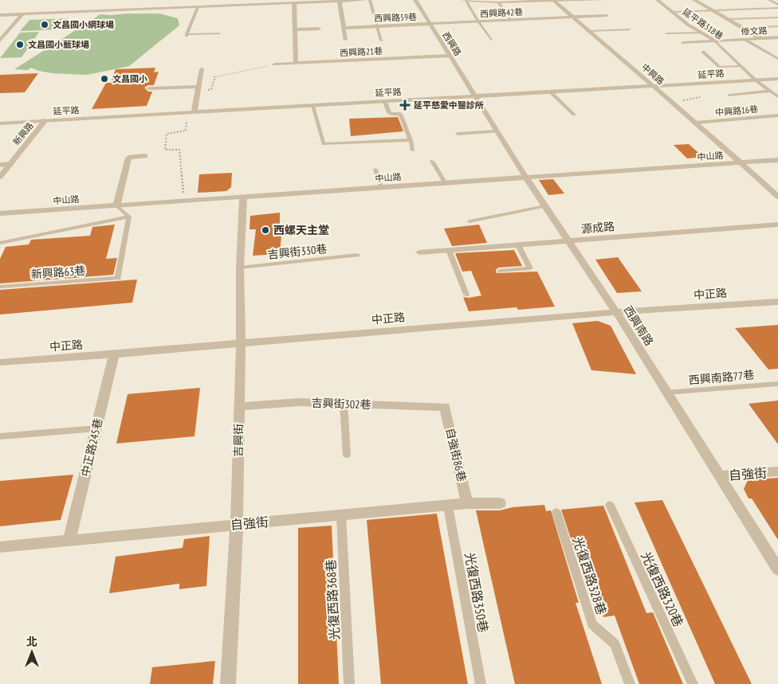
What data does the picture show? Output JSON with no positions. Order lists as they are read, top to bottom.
{
  "streets": {
    "street": [
      "西興路42巷",
      "西興路59巷",
      "延平路318巷",
      "修文路",
      "西興路",
      "西興路21巷",
      "中興路",
      "延平路",
      "新興路",
      "中山路",
      "源成路",
      "中正路",
      "西興南路",
      "吉興街302巷",
      "吉興街",
      "中正路245巷",
      "自強街86巷",
      "自強街"
    ],
    "lane": [
      "中興路16巷",
      "吉興街330巷",
      "新興路63巷",
      "西興南路77巷",
      "光復西路328巷",
      "光復西路320巷",
      "光復西路350巷",
      "光復西路368巷"
    ]
  },
  "crossings": [
    ["西興路42巷", "西興路59巷"],
    ["西興路42巷", "西興路"],
    ["西興路42巷", "中興路"],
    ["西興路59巷", "西興路"],
    ["延平路318巷", "修文路"],
    ["延平路318巷", "延平路"],
    ["西興路", "西興路21巷"],
    ["西興路", "延平路"],
    ["西興路", "西興南路"],
    ["中興路", "延平路"],
    ["中興路", "中興路16巷"],
    ["中興路", "中山路"],
    ["延平路", "新興路"],
    ["延平路", "西興南路"],
    ["中山路", "西興南路"],
    ["中山路", "吉興街"],
    ["源成路", "西興南路"],
    ["吉興街330巷", "吉興街"],
    ["中正路", "西興南路"],
    ["中正路", "吉興街"],
    ["中正路", "中正路245巷"],
    ["西興南路", "西興南路77巷"],
    ["西興南路", "自強街"],
    ["吉興街302巷", "吉興街"],
    ["吉興街302巷", "自強街86巷"],
    ["吉興街", "自強街"],
    ["中正路245巷", "自強街"],
    ["自強街86巷", "自強街"],
    ["自強街", "光復西路350巷"],
    ["自強街", "光復西路368巷"]
  ],
  "places": {
    "other": [
      "文昌國小網球場",
      "文昌國小藍球場",
      "文昌國小",
      "西螺天主堂"
    ],
    "health": ["延平慈愛中醫診所"]
  },
  "north": "top"
}
